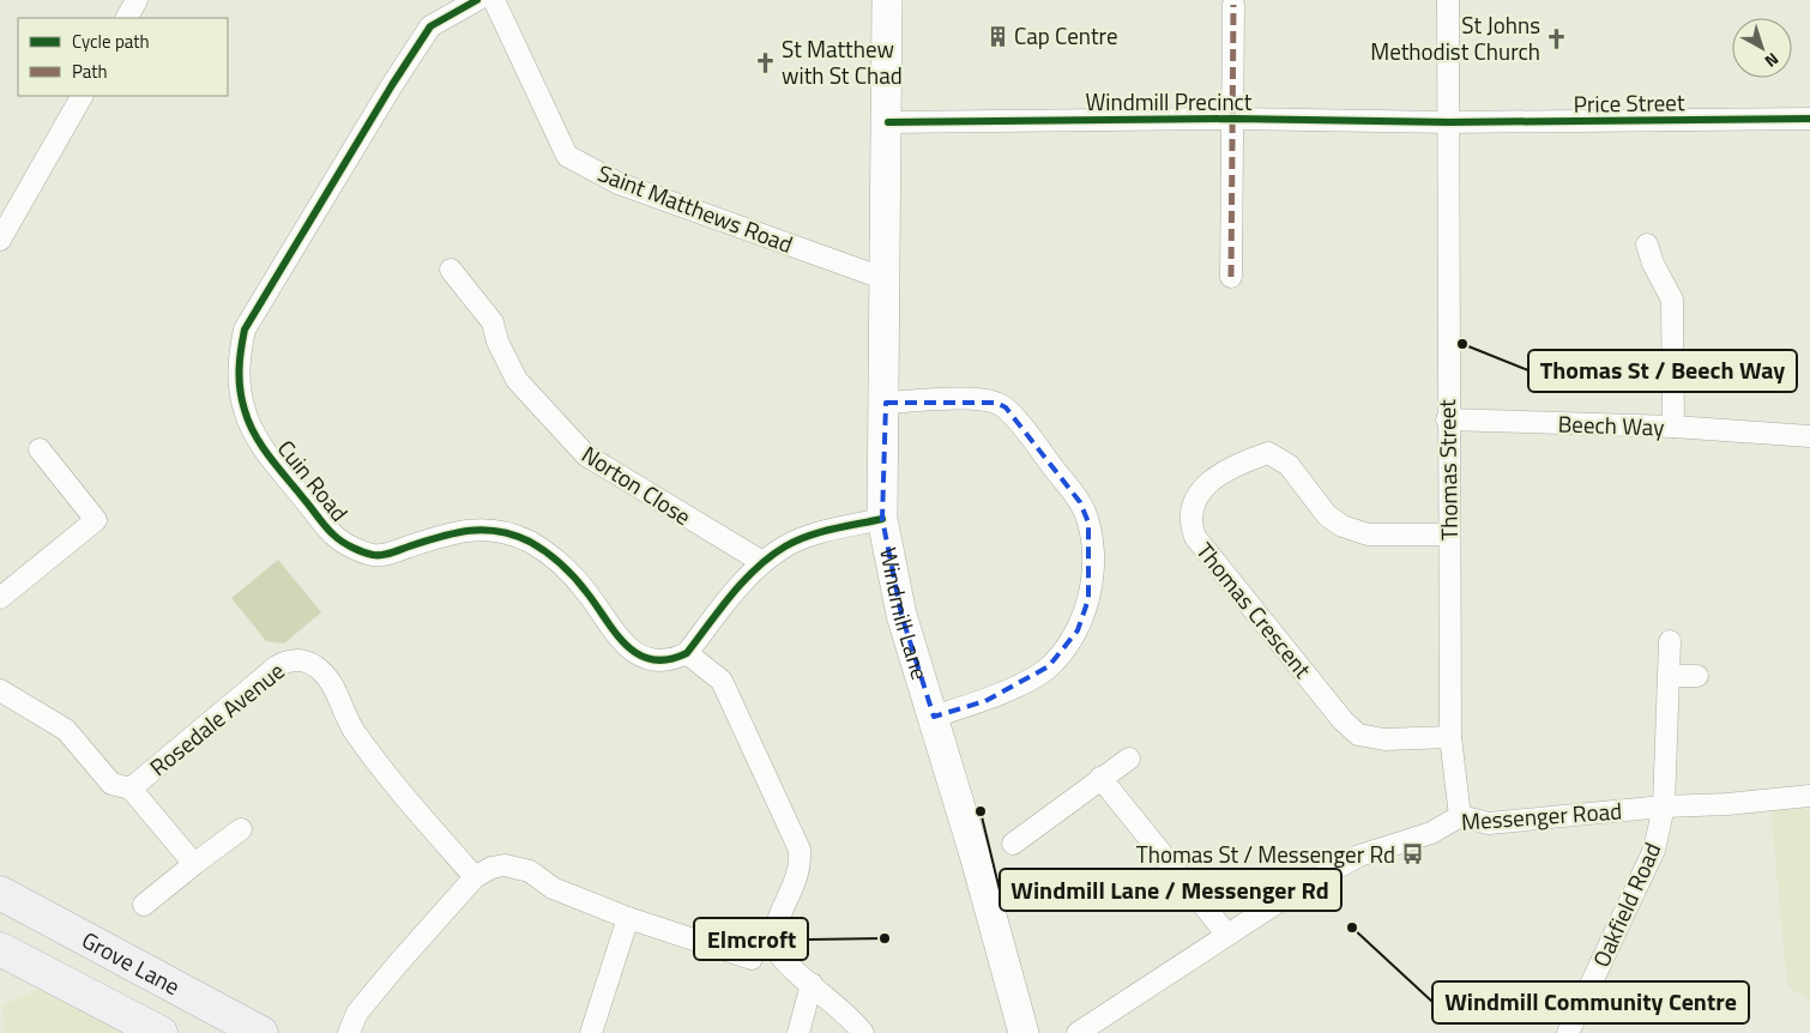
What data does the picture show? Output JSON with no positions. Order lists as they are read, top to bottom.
{
  "streets": {
    "main road": ["Windmill Lane", "Grove Lane"],
    "street": [
      "Windmill Precinct",
      "Price Street",
      "Saint Matthews Road",
      "Beech Way",
      "Thomas Street",
      "Cuin Road",
      "Norton Close",
      "Thomas Crescent",
      "Rosedale Avenue",
      "Messenger Road",
      "Oakfield Road"
    ]
  },
  "crossings": [
    ["Windmill Precinct", "Price Street"],
    ["Windmill Precinct", "Thomas Street"],
    ["Windmill Precinct", "Windmill Lane"],
    ["Price Street", "Thomas Street"],
    ["Saint Matthews Road", "Windmill Lane"],
    ["Beech Way", "Thomas Street"],
    ["Thomas Street", "Thomas Crescent"],
    ["Thomas Street", "Messenger Road"],
    ["Messenger Road", "Oakfield Road"]
  ],
  "places": {
    "building": ["Cap Centre"],
    "church": ["St Johns Methodist Church", "St Matthew with St Chad"],
    "other": [
      "Thomas St / Beech Way",
      "Windmill Lane / Messenger Rd",
      "Windmill Community Centre",
      "Elmcroft"
    ],
    "bus stop": ["Thomas St / Messenger Rd"]
  },
  "legend": ["Cycle path", "Path"],
  "north": "bottom right"
}
